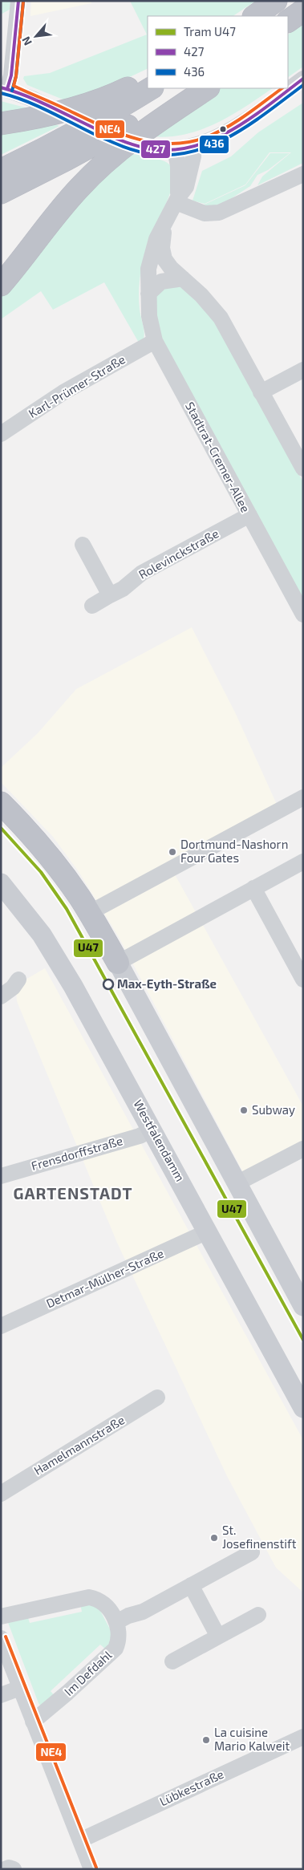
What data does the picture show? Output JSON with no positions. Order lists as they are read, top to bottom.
{
  "streets": {
    "main road": ["Westfalendamm"],
    "street": [
      "Karl-Prümer-Straße",
      "Stadtrat-Cremer-Allee",
      "Rolevinckstraße",
      "Frensdorffstraße",
      "Detmar-Mülher-Straße",
      "Hamelmannstraße",
      "Im Defdahl",
      "Lübkestraße"
    ]
  },
  "crossings": [
    ["Karl-Prümer-Straße", "Stadtrat-Cremer-Allee"],
    ["Stadtrat-Cremer-Allee", "Rolevinckstraße"],
    ["Westfalendamm", "Frensdorffstraße"],
    ["Westfalendamm", "Detmar-Mülher-Straße"]
  ],
  "districts": ["GARTENSTADT"],
  "places": [
    "Dortmund-Nashorn Four Gates",
    "Max-Eyth-Straße",
    "Subway",
    "St. Josefinenstift",
    "La cuisine Mario Kalweit"
  ],
  "lines": [
    "transit line 427",
    "transit line 436",
    "transit line NE4",
    "tram line U47"
  ],
  "legend": ["Tram U47", "427", "436"],
  "north": "bottom left"
}
